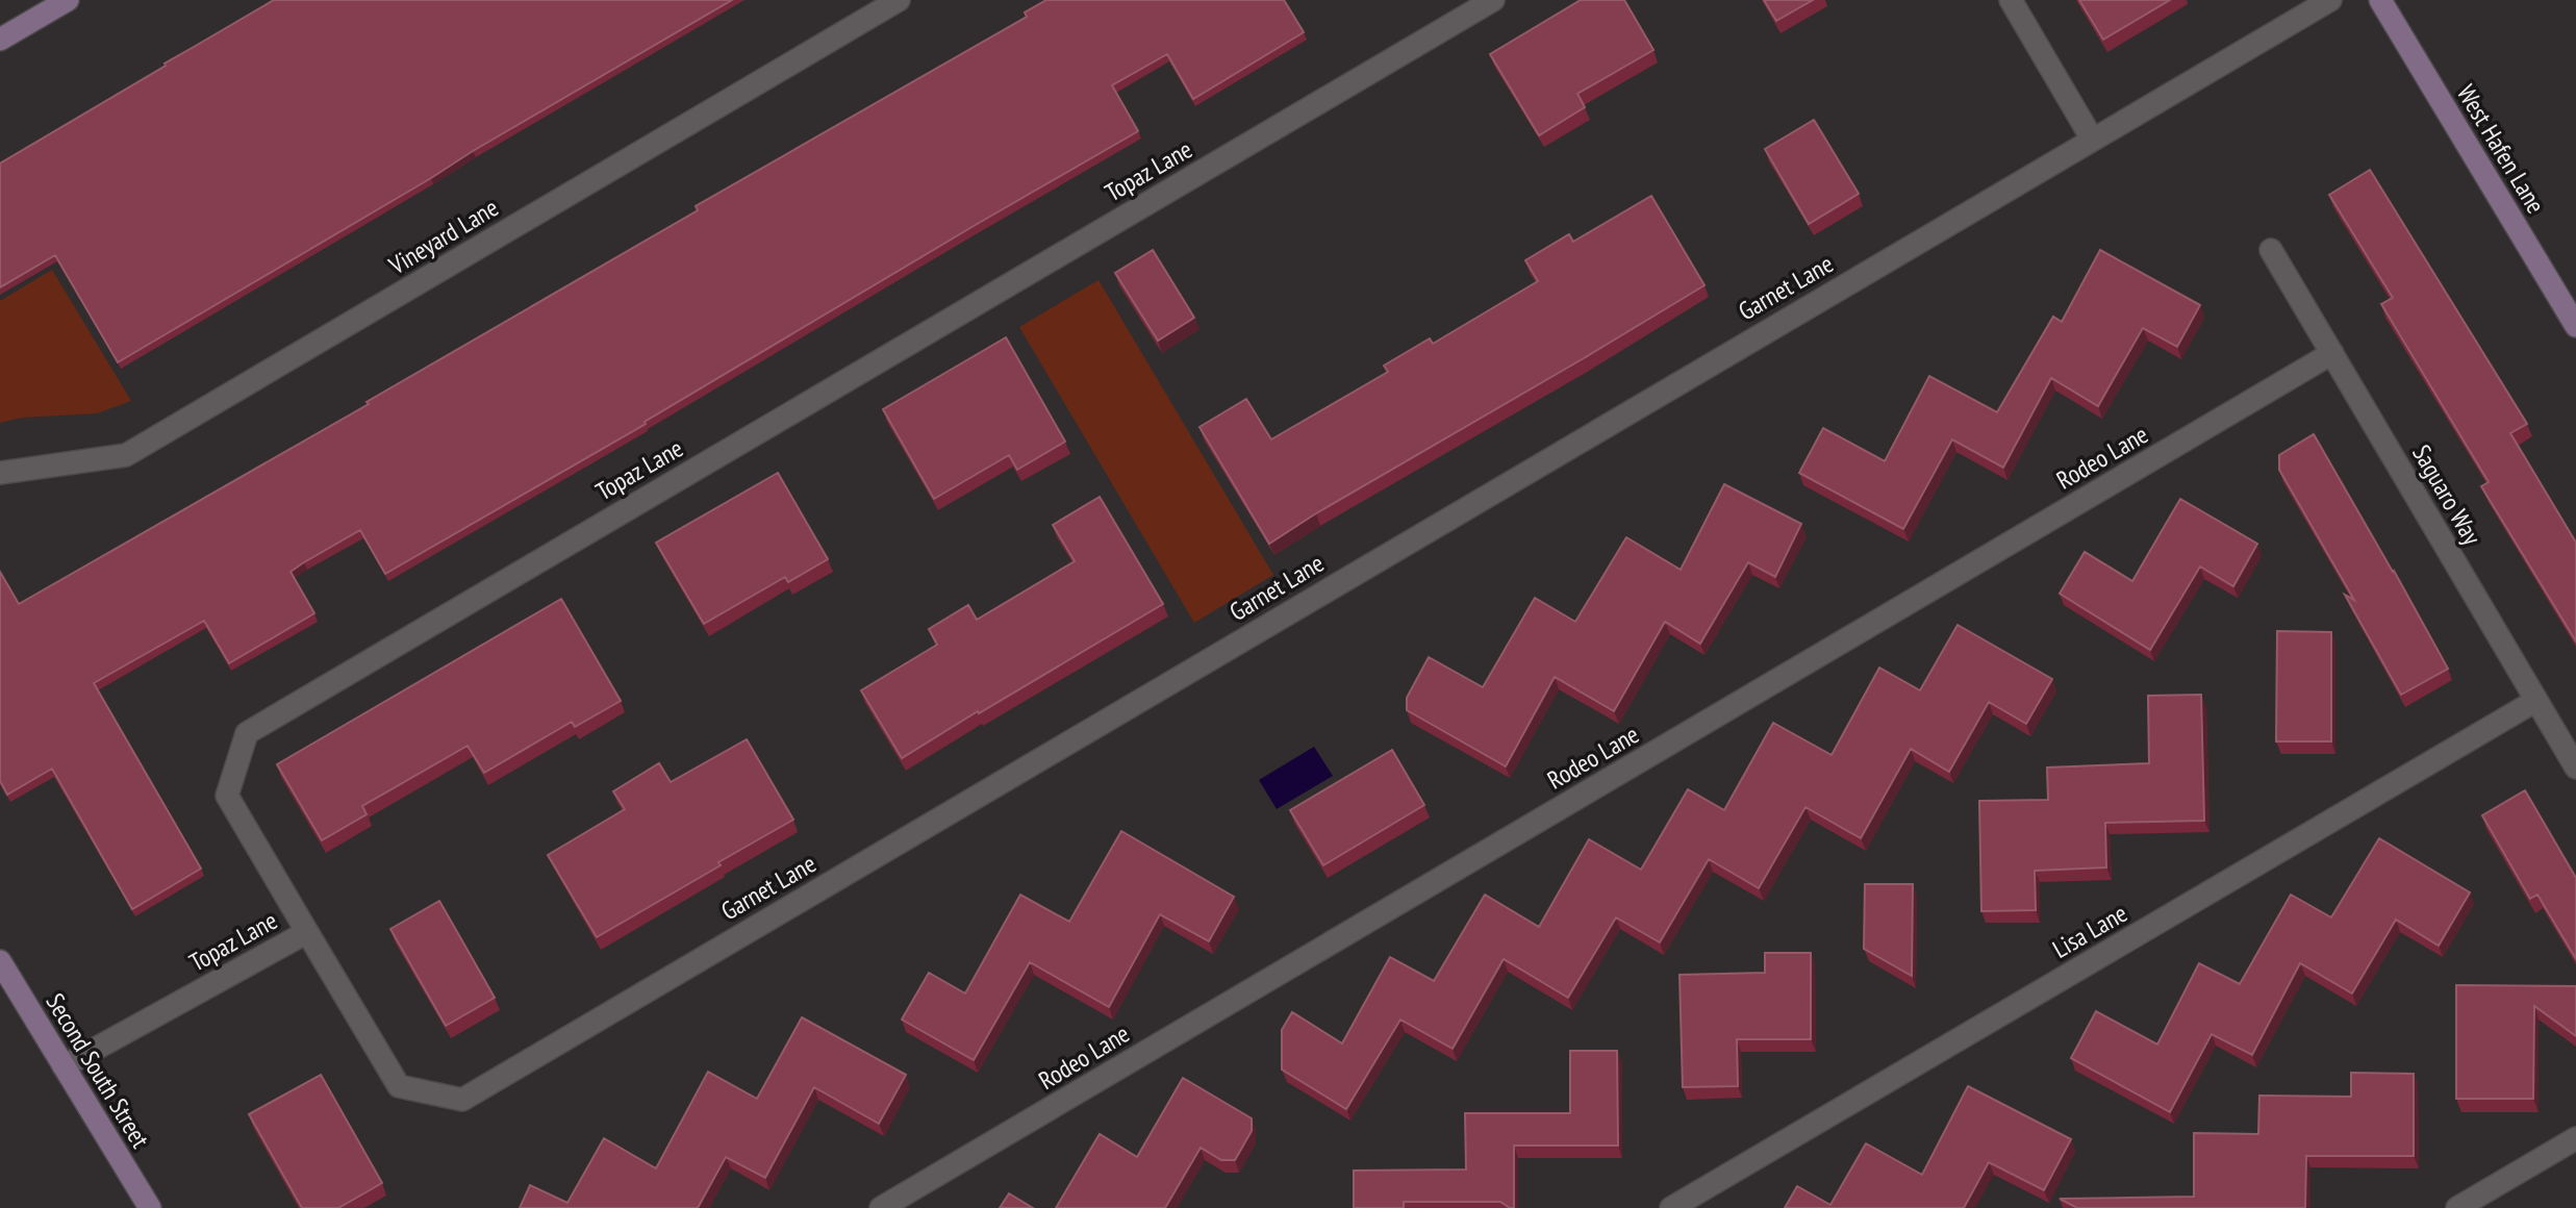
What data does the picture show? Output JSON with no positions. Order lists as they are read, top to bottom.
{
  "streets": {
    "street": [
      "West Hafen Lane",
      "Topaz Lane",
      "Vineyard Lane",
      "Garnet Lane",
      "Rodeo Lane",
      "Saguaro Way",
      "Lisa Lane",
      "Second South Street"
    ]
  },
  "crossings": [
    ["Topaz Lane", "Garnet Lane"],
    ["Topaz Lane", "Second South Street"],
    ["Rodeo Lane", "Saguaro Way"],
    ["Saguaro Way", "Lisa Lane"]
  ]
}
